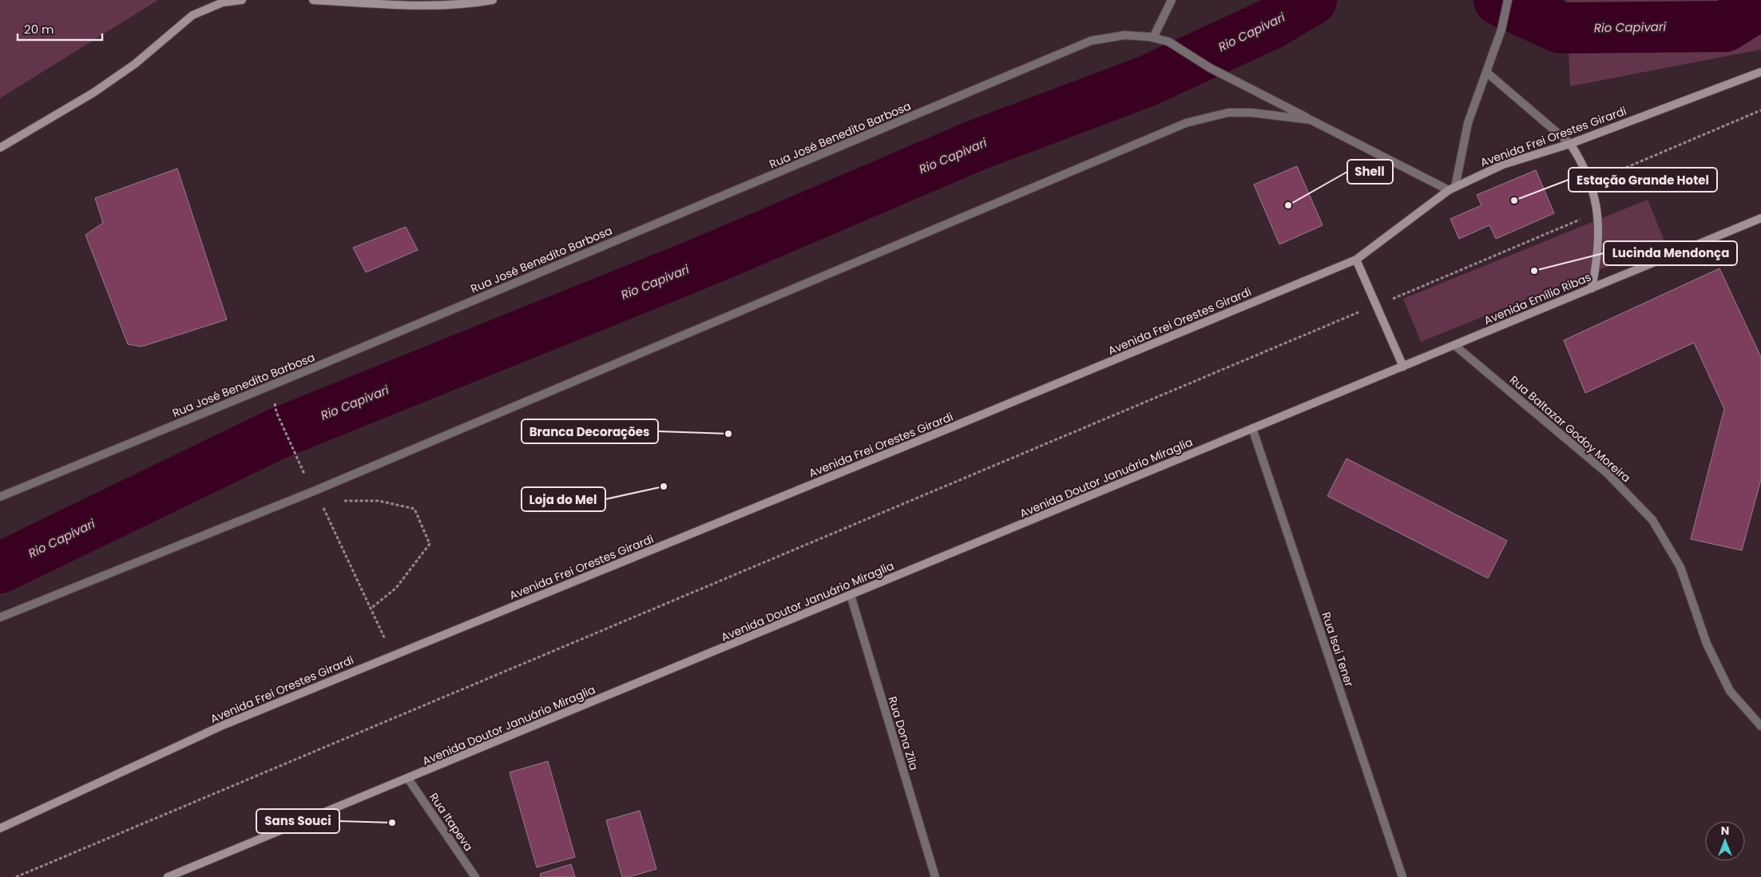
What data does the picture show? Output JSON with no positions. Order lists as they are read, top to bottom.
{
  "streets": {
    "street": [
      "Rua José Benedito Barbosa",
      "Avenida Frei Orestes Girardi",
      "Avenida Emílio Ribas",
      "Rua Baltazar Godoy Moreira",
      "Avenida Doutor Januário Miraglia",
      "Rua Isai Tener",
      "Rua Dona Zila",
      "Rua Itapeva"
    ]
  },
  "crossings": [
    ["Rua José Benedito Barbosa", "Avenida Frei Orestes Girardi"],
    ["Avenida Emílio Ribas", "Rua Baltazar Godoy Moreira"],
    ["Avenida Emílio Ribas", "Avenida Doutor Januário Miraglia"],
    ["Rua Baltazar Godoy Moreira", "Avenida Doutor Januário Miraglia"],
    ["Avenida Doutor Januário Miraglia", "Rua Isai Tener"],
    ["Avenida Doutor Januário Miraglia", "Rua Dona Zila"],
    ["Avenida Doutor Januário Miraglia", "Rua Itapeva"]
  ],
  "water": ["Rio Capivari"],
  "places": [
    "Estação Grande Hotel",
    "Shell",
    "Lucinda Mendonça",
    "Branca Decorações",
    "Loja do Mel",
    "Sans Souci"
  ],
  "scale_bar": "20 m",
  "north": "top"
}
